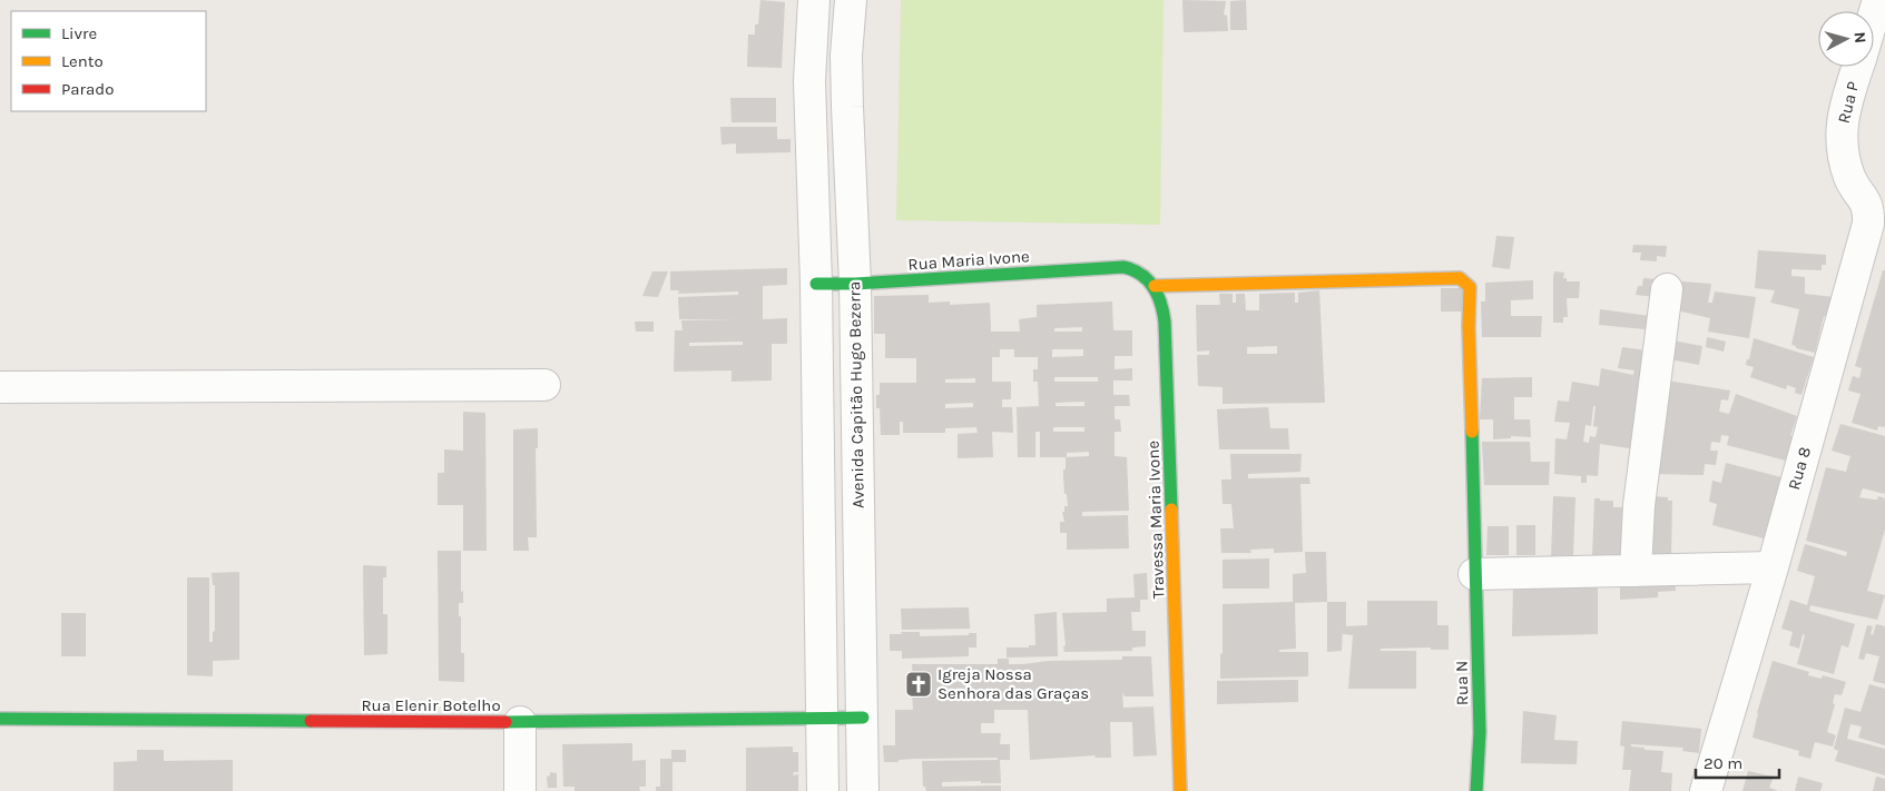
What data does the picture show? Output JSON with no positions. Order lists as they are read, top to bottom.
{
  "streets": {
    "street": [
      "Rua P",
      "Rua Maria Ivone",
      "Avenida Capitão Hugo Bezerra",
      "Rua 8",
      "Travessa Maria Ivone",
      "Rua N",
      "Rua Elenir Botelho"
    ]
  },
  "crossings": [
    ["Rua P", "Rua 8"],
    ["Rua Maria Ivone", "Avenida Capitão Hugo Bezerra"],
    ["Rua Maria Ivone", "Travessa Maria Ivone"],
    ["Avenida Capitão Hugo Bezerra", "Rua Elenir Botelho"],
    ["Travessa Maria Ivone", "Rua N"]
  ],
  "places": {
    "church": ["Igreja Nossa Senhora das Graças"]
  },
  "legend": ["Livre", "Lento", "Parado"],
  "scale_bar": "20 m",
  "north": "right"
}
